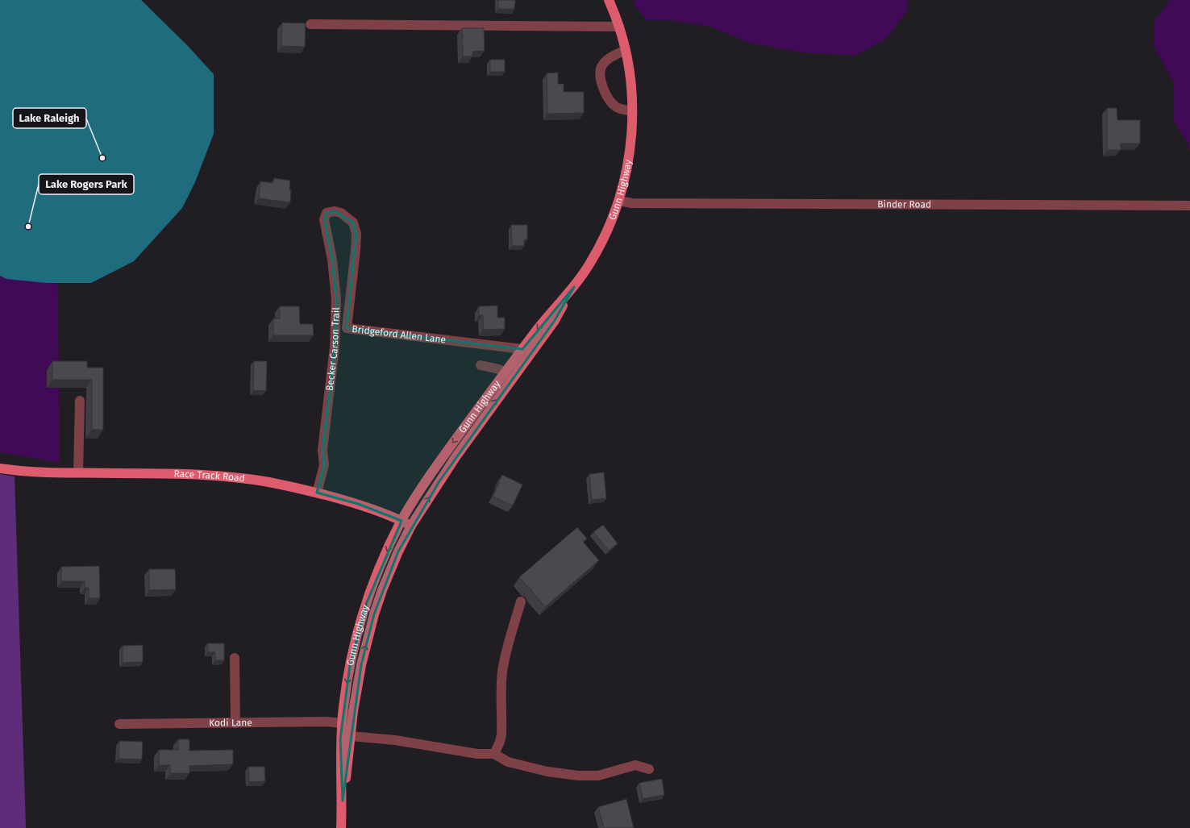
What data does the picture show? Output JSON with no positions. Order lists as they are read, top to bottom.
{
  "streets": {
    "main road": ["Gunn Highway", "Race Track Road"],
    "street": [
      "Binder Road",
      "Bridgeford Allen Lane",
      "Becker Carson Trail",
      "Kodi Lane"
    ]
  },
  "crossings": [
    ["Gunn Highway", "Binder Road"],
    ["Gunn Highway", "Bridgeford Allen Lane"],
    ["Gunn Highway", "Race Track Road"],
    ["Gunn Highway", "Kodi Lane"],
    ["Bridgeford Allen Lane", "Becker Carson Trail"],
    ["Becker Carson Trail", "Race Track Road"]
  ],
  "places": ["Lake Raleigh", "Lake Rogers Park"]
}
